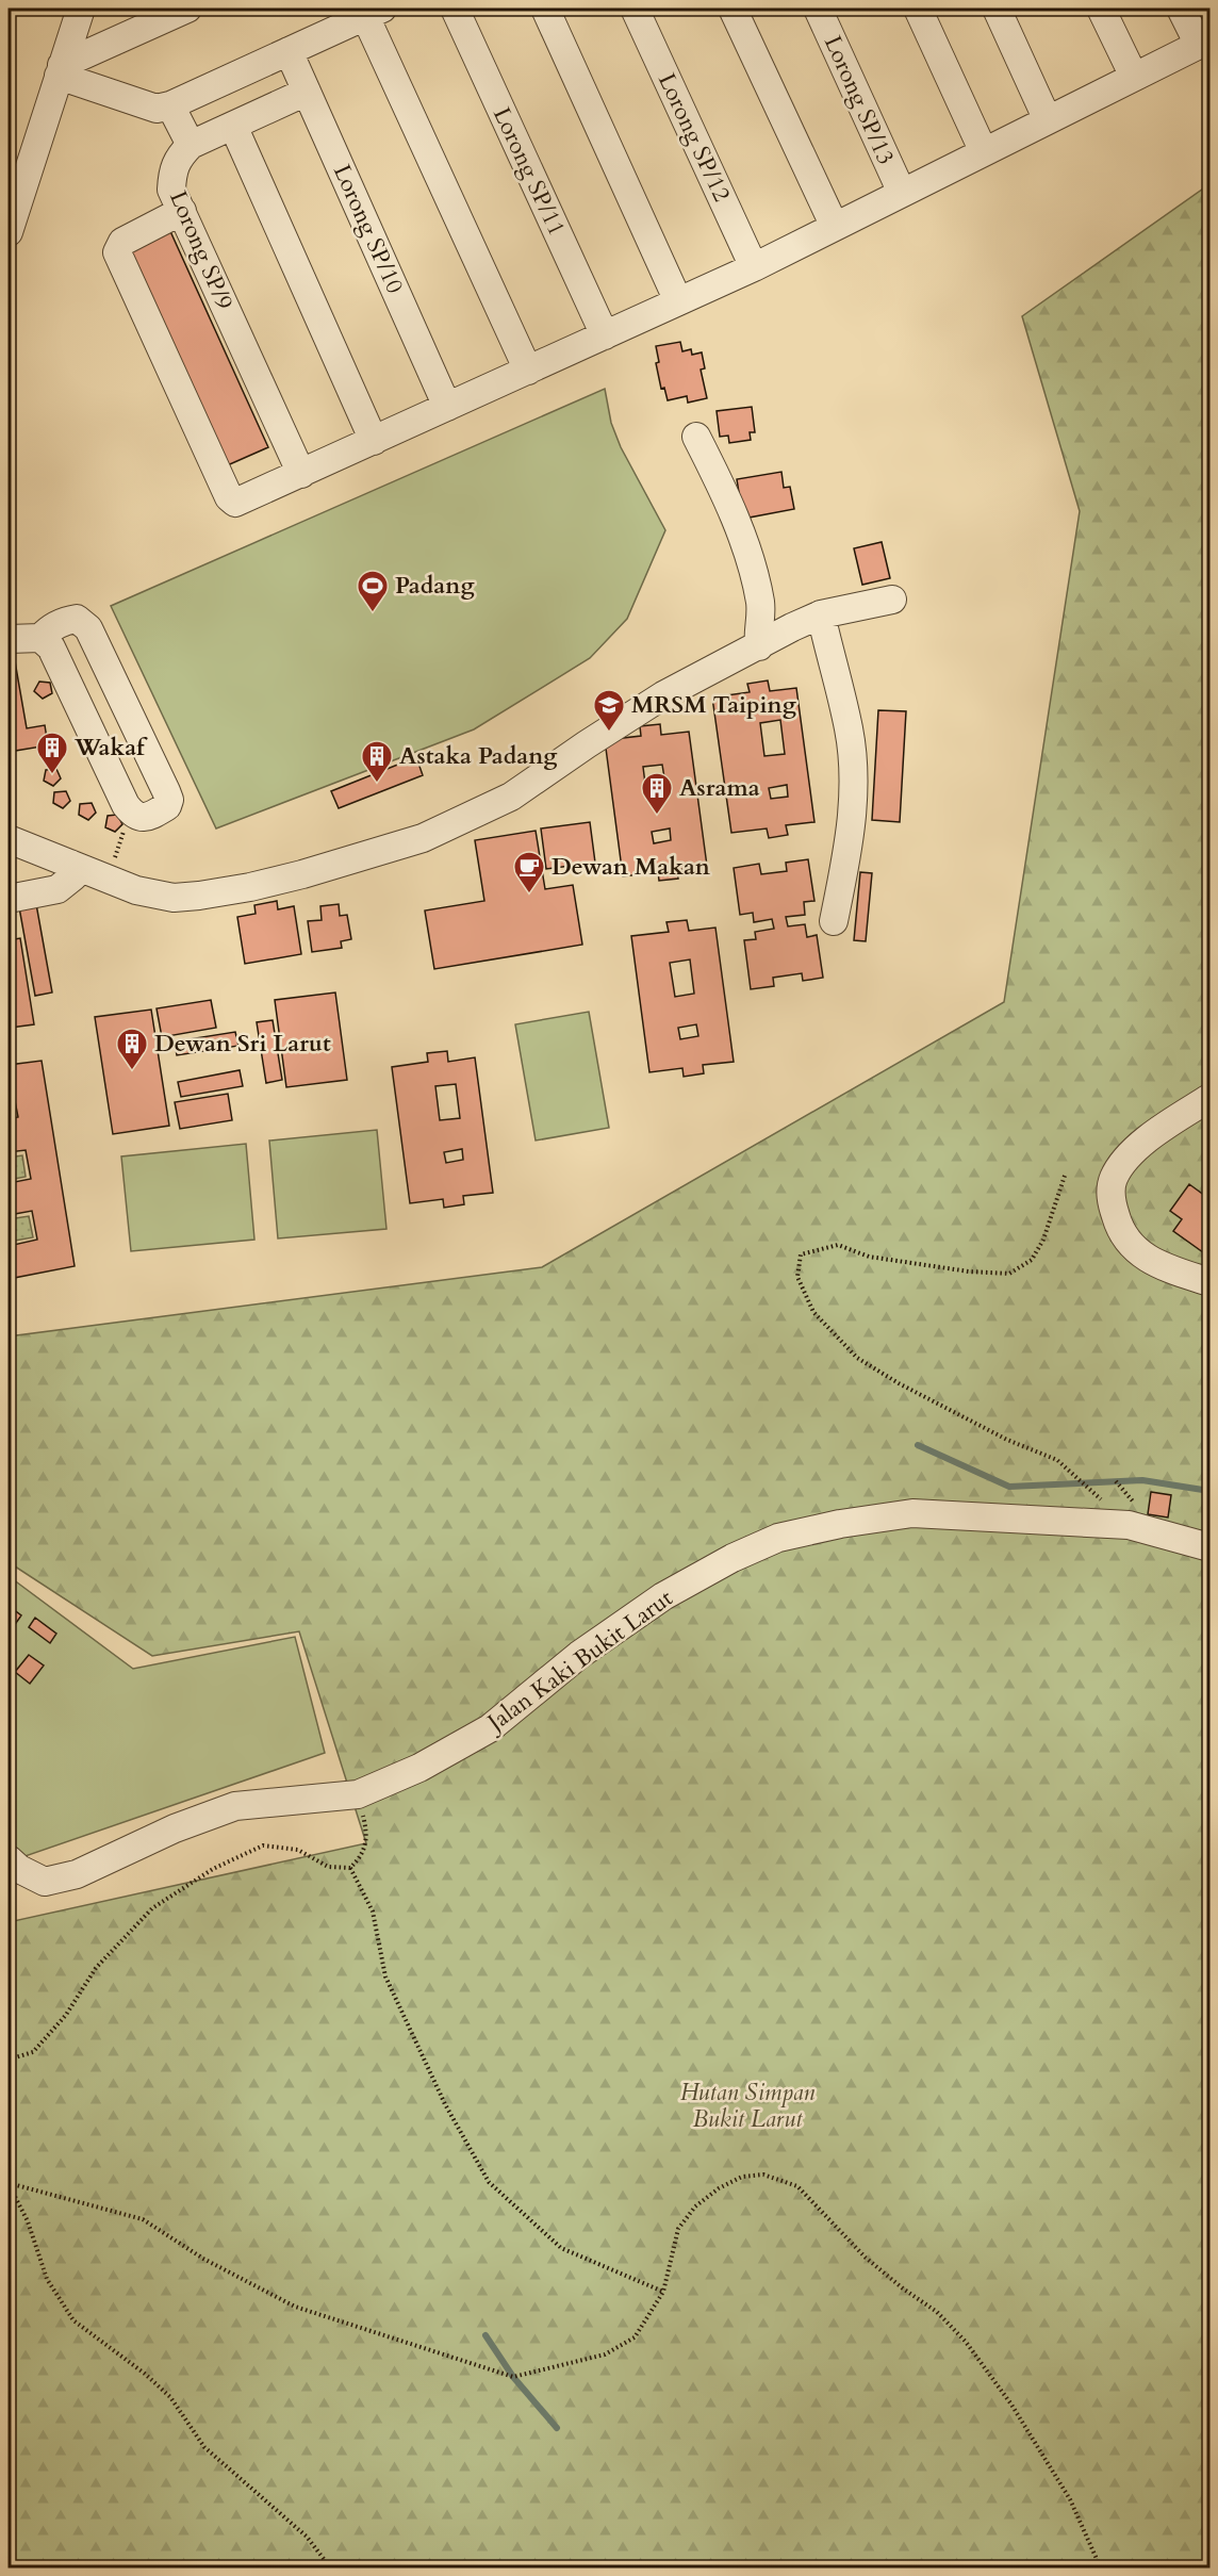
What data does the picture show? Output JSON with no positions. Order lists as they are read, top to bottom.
{
  "streets": {
    "street": [
      "Lorong SP/13",
      "Lorong SP/12",
      "Lorong SP/11",
      "Lorong SP/10",
      "Lorong SP/9",
      "Jalan Kaki Bukit Larut"
    ]
  },
  "parks": ["Hutan Simpan Bukit Larut"],
  "places": {
    "sports": ["Padang"],
    "school or university": ["MRSM Taiping"],
    "building": [
      "Wakaf",
      "Astaka Padang",
      "Asrama",
      "Dewan Sri Larut"
    ],
    "cafe": ["Dewan Makan"]
  }
}
